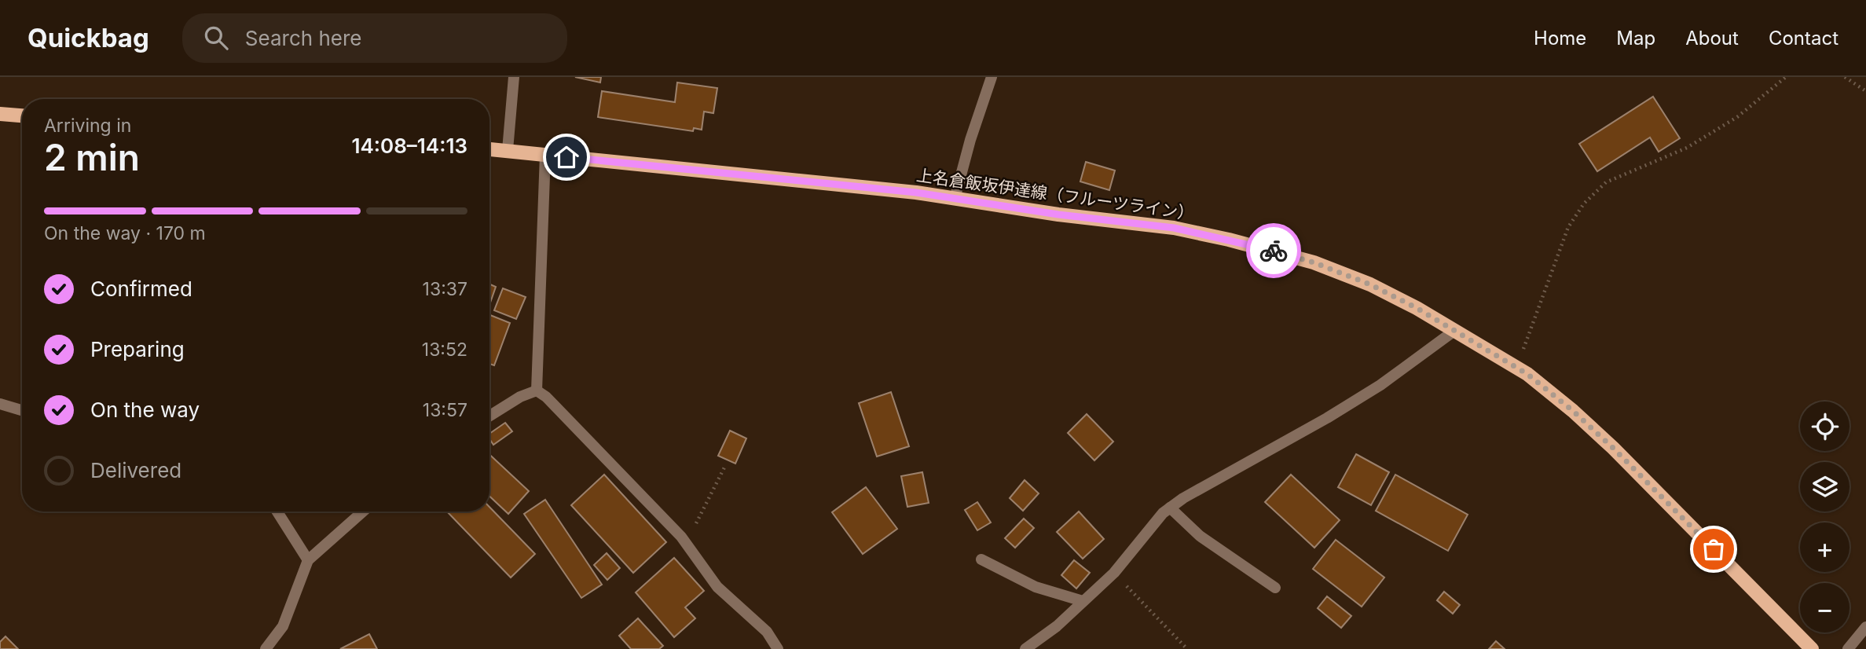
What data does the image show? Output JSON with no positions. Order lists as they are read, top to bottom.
{
  "streets": {
    "main road": ["上名倉飯坂伊達線（フルーツライン）"]
  },
  "page": {
    "header": "Quickbag",
    "search": "Search here",
    "nav": [
      "Home",
      "Map",
      "About",
      "Contact"
    ],
    "heading": ["2 min", "Arriving in", "14:08–14:13"],
    "bar": "On the way · 170 m",
    "list": [
      ["Confirmed", "13:37"],
      ["Preparing", "13:52"],
      ["On the way", "13:57"],
      "Delivered"
    ],
    "map_buttons": ["+", "−"]
  }
}
